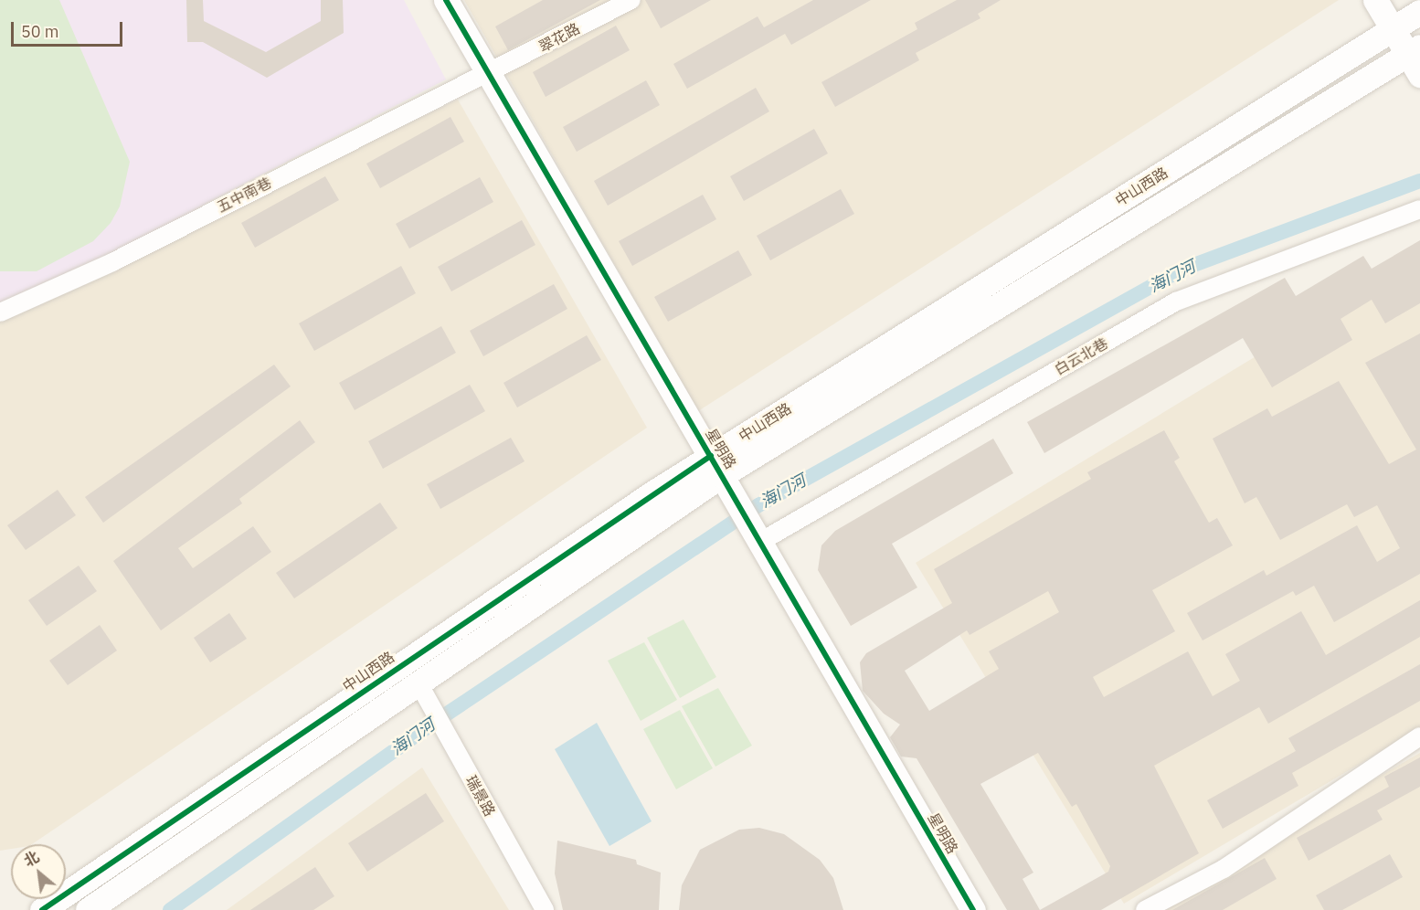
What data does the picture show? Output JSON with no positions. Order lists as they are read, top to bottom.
{
  "streets": {
    "main road": ["中山西路", "星明路"],
    "street": [
      "翠花路",
      "五中南巷",
      "白云北巷",
      "瑞景路"
    ]
  },
  "crossings": [
    ["翠花路", "五中南巷"],
    ["翠花路", "星明路"],
    ["中山西路", "星明路"],
    ["中山西路", "瑞景路"],
    ["五中南巷", "星明路"],
    ["白云北巷", "星明路"]
  ],
  "water": ["海门河"],
  "scale_bar": "50 m",
  "north": "top left"
}
